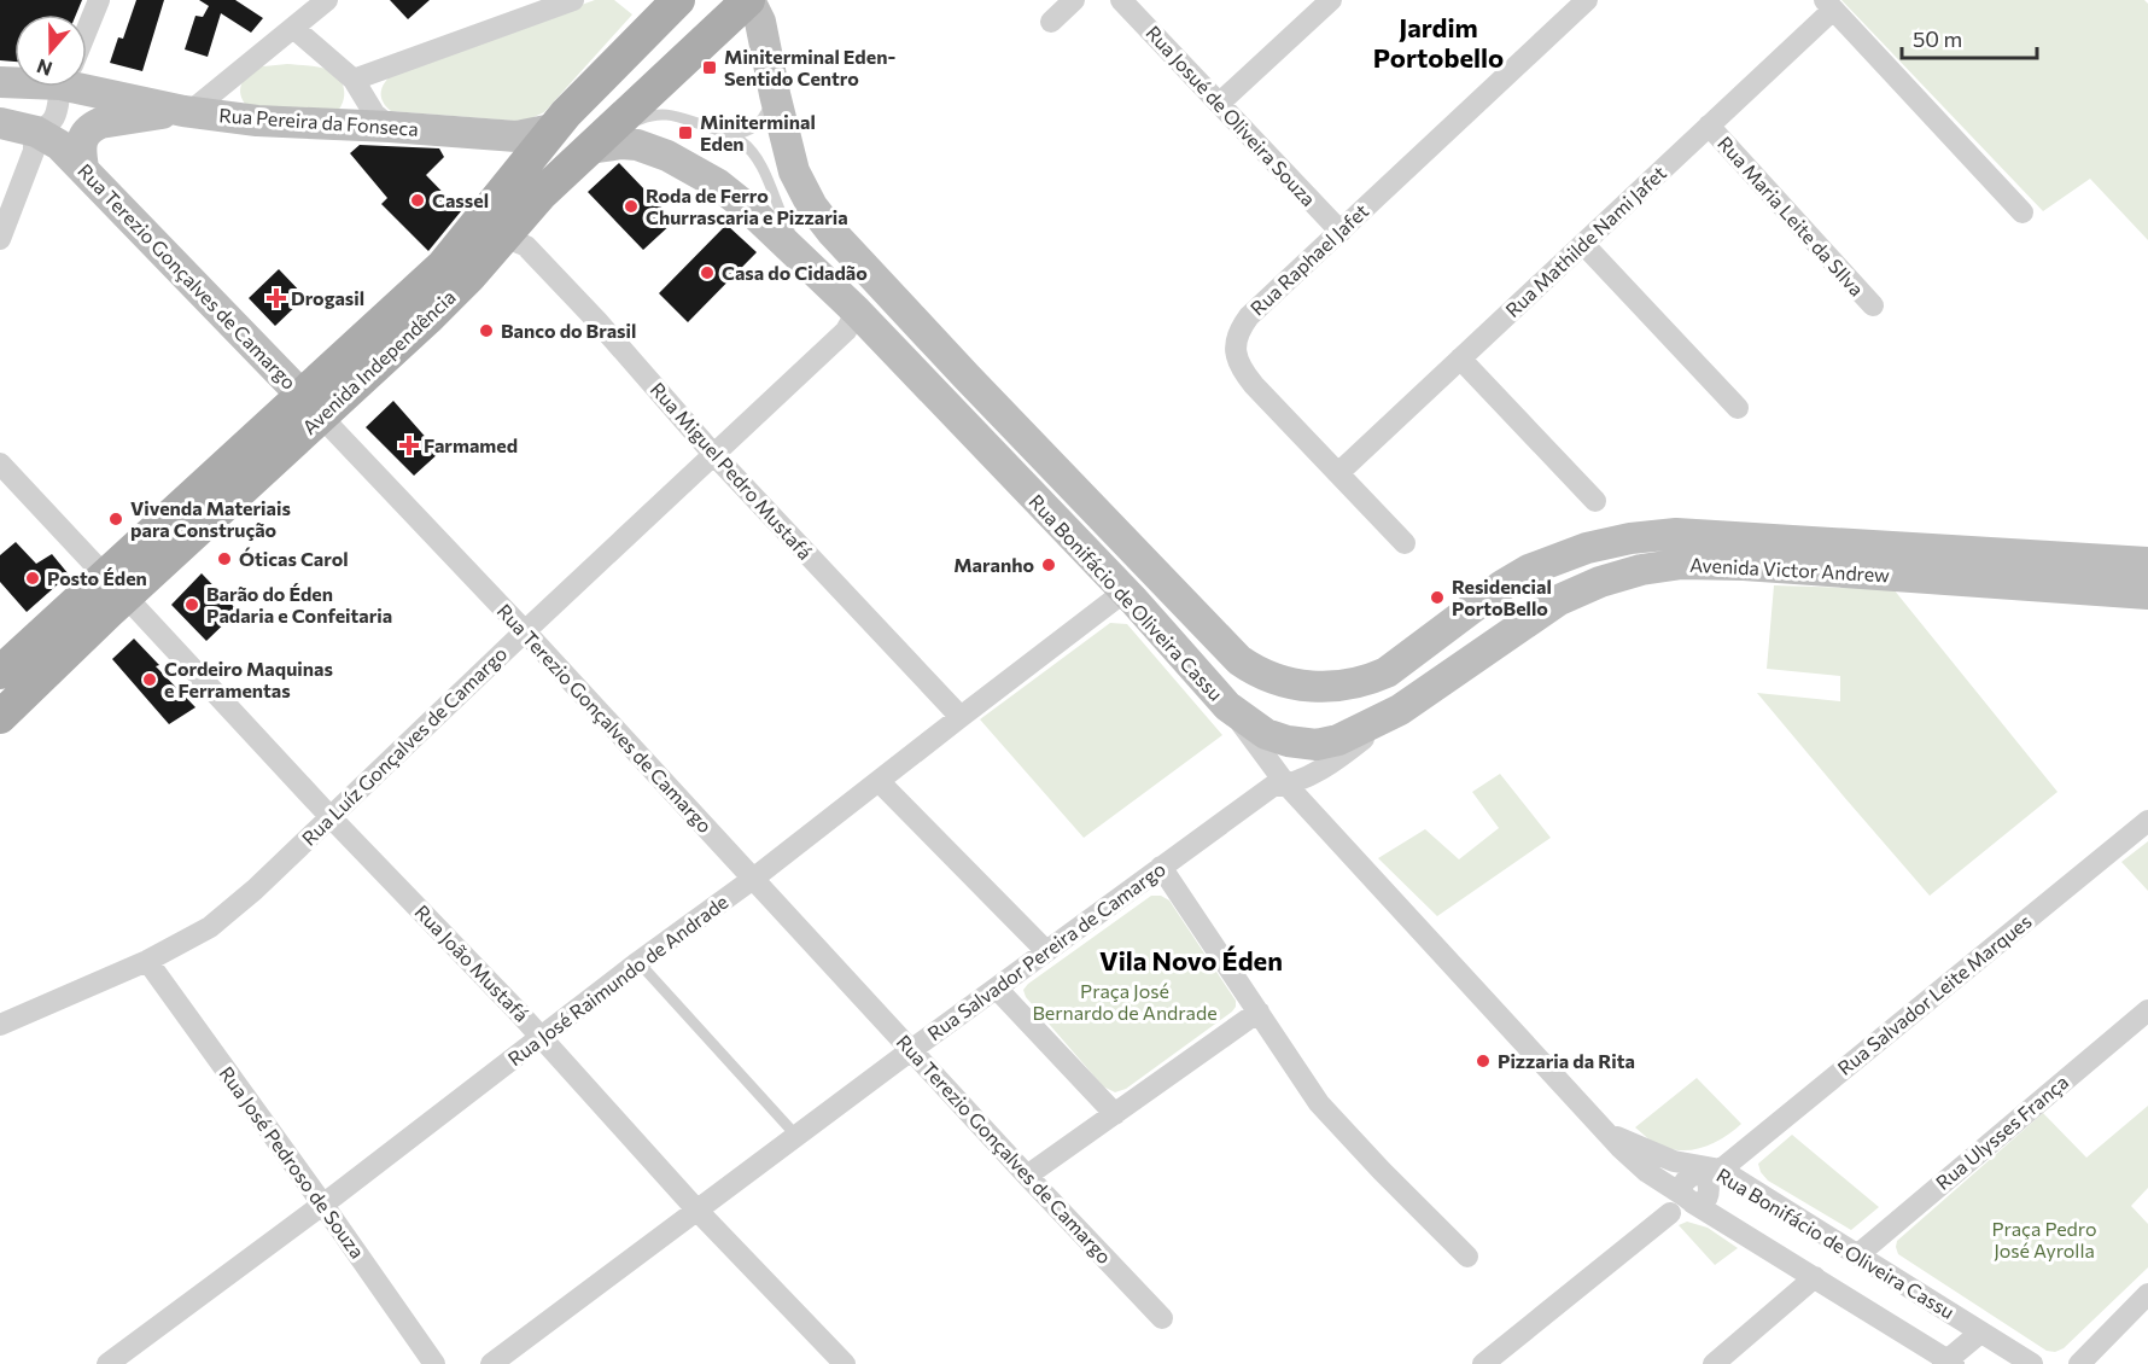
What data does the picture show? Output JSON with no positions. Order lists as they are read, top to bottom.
{
  "streets": {
    "main road": [
      "Rua Pereira da Fonseca",
      "Rua Terezio Gonçalves de Camargo",
      "Avenida Independência",
      "Avenida Victor Andrew",
      "Rua Bonifácio de Oliveira Cassu"
    ],
    "street": [
      "Rua Josué de Oliveira Souza",
      "Rua Maria Leite da SIlva",
      "Rua Mathilde Nami Jafet",
      "Rua Raphael Jafet",
      "Rua Miguel Pedro Mustafá",
      "Rua Luíz Gonçalves de Camargo",
      "Rua Salvador Pereira de Camargo",
      "Rua João Mustafá",
      "Rua José Raimundo de Andrade",
      "Rua Salvador Leite Marques",
      "Rua Ulysses França",
      "Rua José Pedroso de Souza"
    ]
  },
  "crossings": [
    ["Rua Josué de Oliveira Souza", "Rua Raphael Jafet"],
    ["Rua Pereira da Fonseca", "Avenida Independência"],
    ["Rua Maria Leite da SIlva", "Rua Mathilde Nami Jafet"],
    ["Rua Mathilde Nami Jafet", "Rua Raphael Jafet"],
    ["Rua Terezio Gonçalves de Camargo", "Avenida Independência"],
    ["Rua Terezio Gonçalves de Camargo", "Rua Luíz Gonçalves de Camargo"],
    ["Rua Terezio Gonçalves de Camargo", "Rua Salvador Pereira de Camargo"],
    ["Rua Terezio Gonçalves de Camargo", "Rua José Raimundo de Andrade"],
    ["Avenida Independência", "Rua Miguel Pedro Mustafá"],
    ["Avenida Independência", "Rua Bonifácio de Oliveira Cassu"],
    ["Avenida Independência", "Rua João Mustafá"],
    ["Rua Miguel Pedro Mustafá", "Rua Luíz Gonçalves de Camargo"],
    ["Rua Miguel Pedro Mustafá", "Rua José Raimundo de Andrade"],
    ["Avenida Victor Andrew", "Rua Bonifácio de Oliveira Cassu"],
    ["Avenida Victor Andrew", "Rua Salvador Pereira de Camargo"],
    ["Rua Bonifácio de Oliveira Cassu", "Rua Luíz Gonçalves de Camargo"],
    ["Rua Bonifácio de Oliveira Cassu", "Rua Salvador Pereira de Camargo"],
    ["Rua Bonifácio de Oliveira Cassu", "Rua José Raimundo de Andrade"],
    ["Rua Bonifácio de Oliveira Cassu", "Rua Salvador Leite Marques"],
    ["Rua Bonifácio de Oliveira Cassu", "Rua Ulysses França"],
    ["Rua Luíz Gonçalves de Camargo", "Rua João Mustafá"],
    ["Rua Luíz Gonçalves de Camargo", "Rua José Pedroso de Souza"],
    ["Rua Salvador Pereira de Camargo", "Rua João Mustafá"],
    ["Rua João Mustafá", "Rua José Raimundo de Andrade"],
    ["Rua José Raimundo de Andrade", "Rua José Pedroso de Souza"]
  ],
  "districts": ["Jardim Portobello", "Vila Novo Éden"],
  "parks": ["Praça José Bernardo de Andrade", "Praça Pedro José Ayrolla"],
  "places": {
    "transit": ["Miniterminal Eden- Sentido Centro", "Miniterminal Eden"],
    "other": [
      "Cassel",
      "Roda de Ferro Churrascaria e Pizzaria",
      "Casa do Cidadão",
      "Banco do Brasil",
      "Vivenda Materiais para Construção",
      "Óticas Carol",
      "Maranho",
      "Posto Éden",
      "Residencial PortoBello",
      "Barão do Éden Padaria e Confeitaria",
      "Cordeiro Maquinas e Ferramentas",
      "Pizzaria da Rita"
    ],
    "health": ["Drogasil", "Farmamed"]
  },
  "scale_bar": "50 m",
  "north": "bottom"
}
